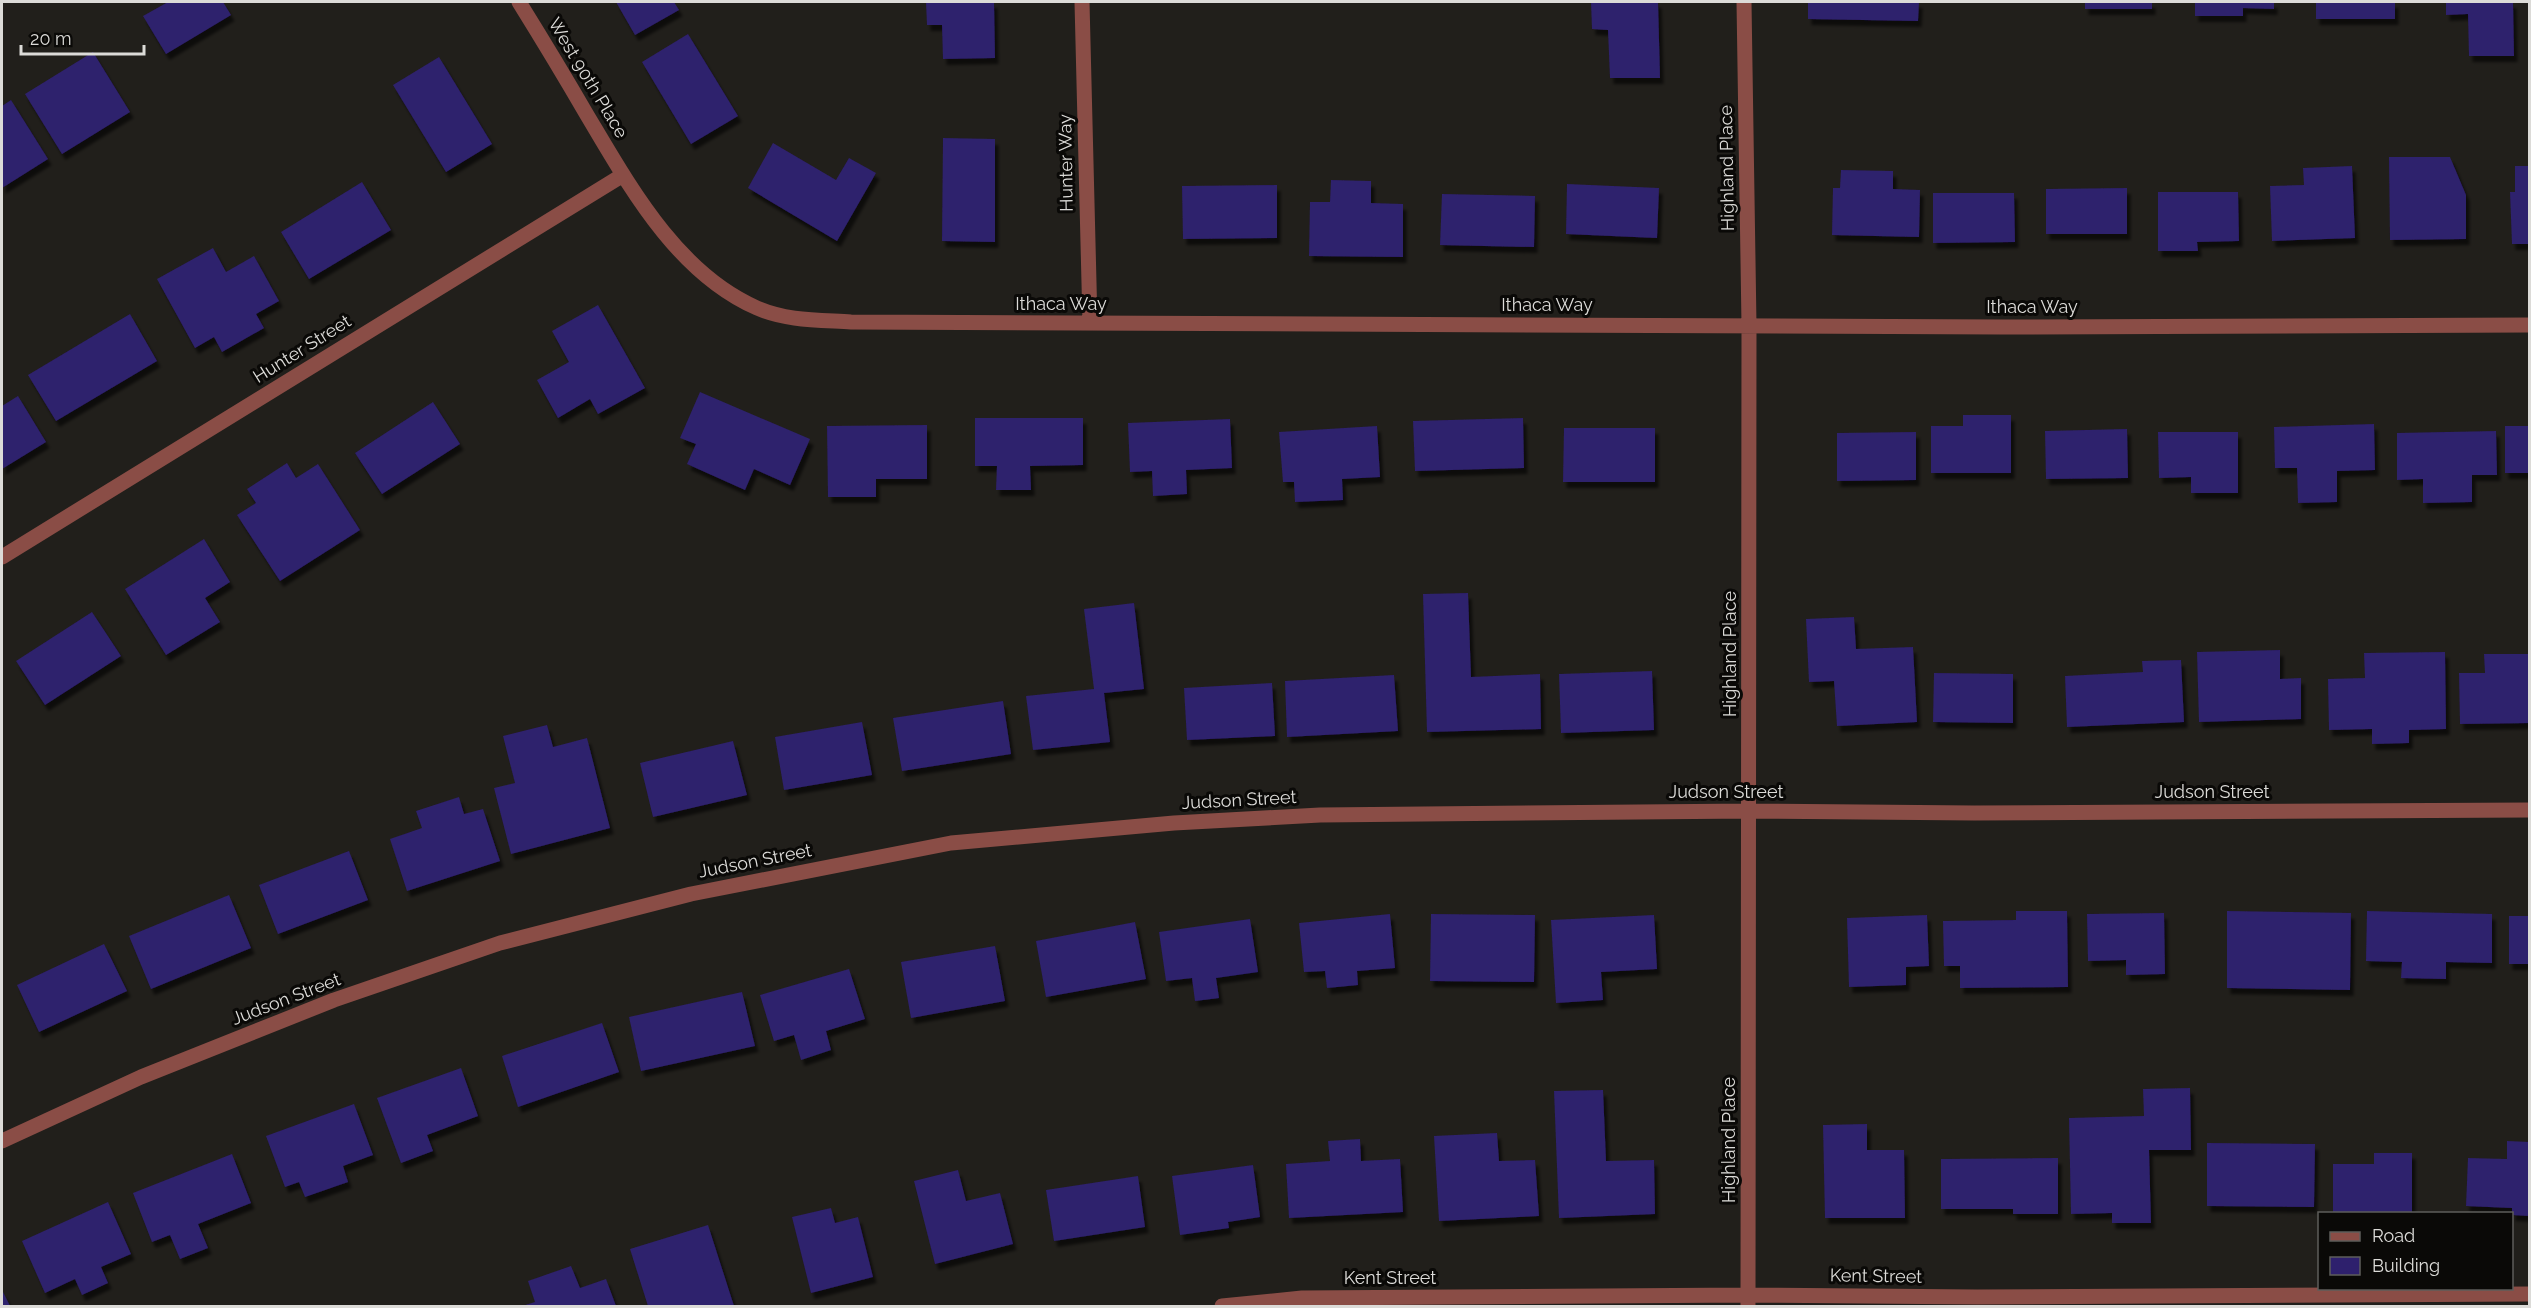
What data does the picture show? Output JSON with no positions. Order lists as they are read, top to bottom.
{
  "streets": {
    "street": [
      "West 90th Place",
      "Hunter Way",
      "Highland Place",
      "Ithaca Way",
      "Hunter Street",
      "Judson Street",
      "Kent Street"
    ]
  },
  "crossings": [
    ["West 90th Place", "Ithaca Way"],
    ["West 90th Place", "Hunter Street"],
    ["Hunter Way", "Ithaca Way"],
    ["Highland Place", "Ithaca Way"],
    ["Highland Place", "Judson Street"],
    ["Highland Place", "Kent Street"],
    ["Ithaca Way", "Hunter Street"]
  ],
  "legend": ["Road", "Building"],
  "scale_bar": "20 m"
}
